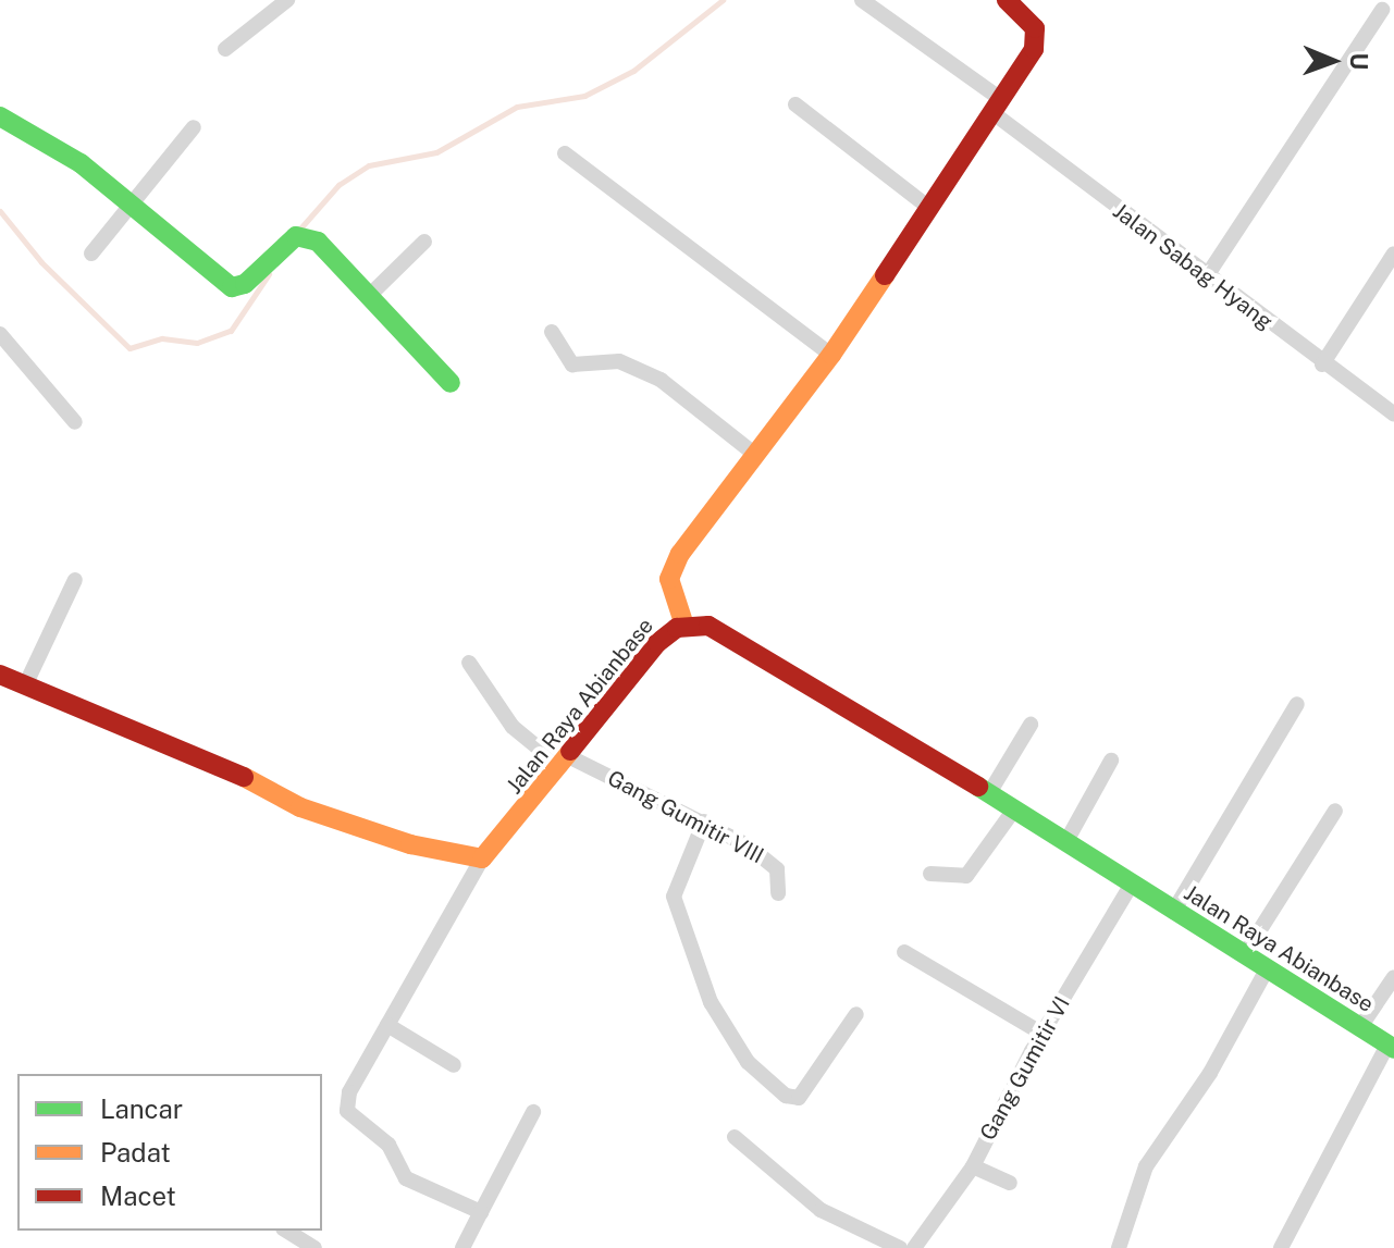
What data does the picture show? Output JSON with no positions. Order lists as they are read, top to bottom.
{
  "streets": {
    "main road": ["Jalan Raya Abianbase"],
    "street": ["Jalan Sabag Hyang", "Gang Gumitir VIII", "Gang Gumitir VI"]
  },
  "crossings": [
    ["Jalan Raya Abianbase", "Gang Gumitir VIII"],
    ["Jalan Raya Abianbase", "Gang Gumitir VI"]
  ],
  "legend": ["Lancar", "Padat", "Macet"],
  "north": "right"
}
